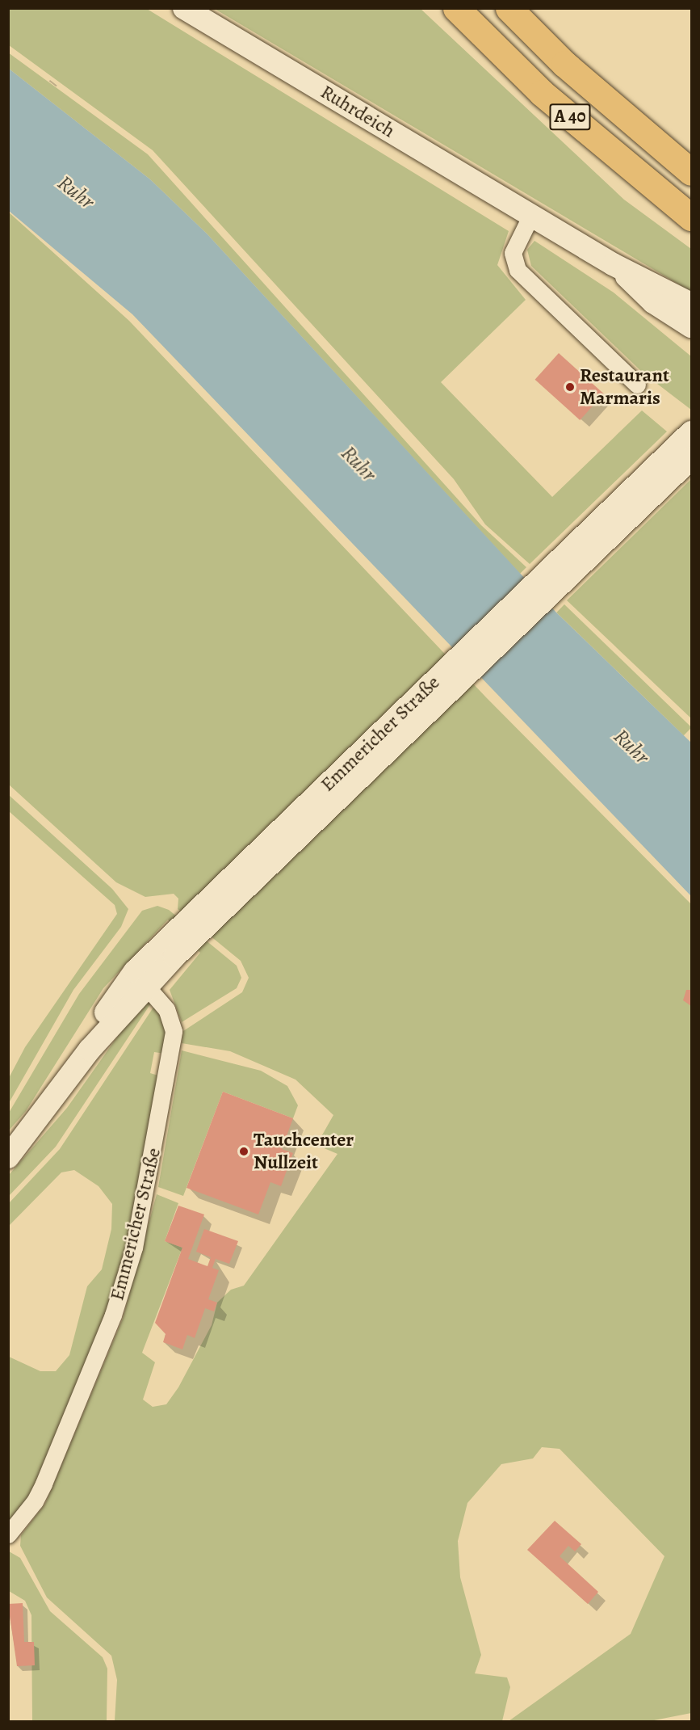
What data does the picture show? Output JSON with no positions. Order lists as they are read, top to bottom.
{
  "streets": {
    "highway": ["A 40"],
    "main road": ["Ruhrdeich", "Emmericher Straße"]
  },
  "water": ["Ruhr"],
  "places": ["Restaurant Marmaris", "Tauchcenter Nullzeit"]
}
